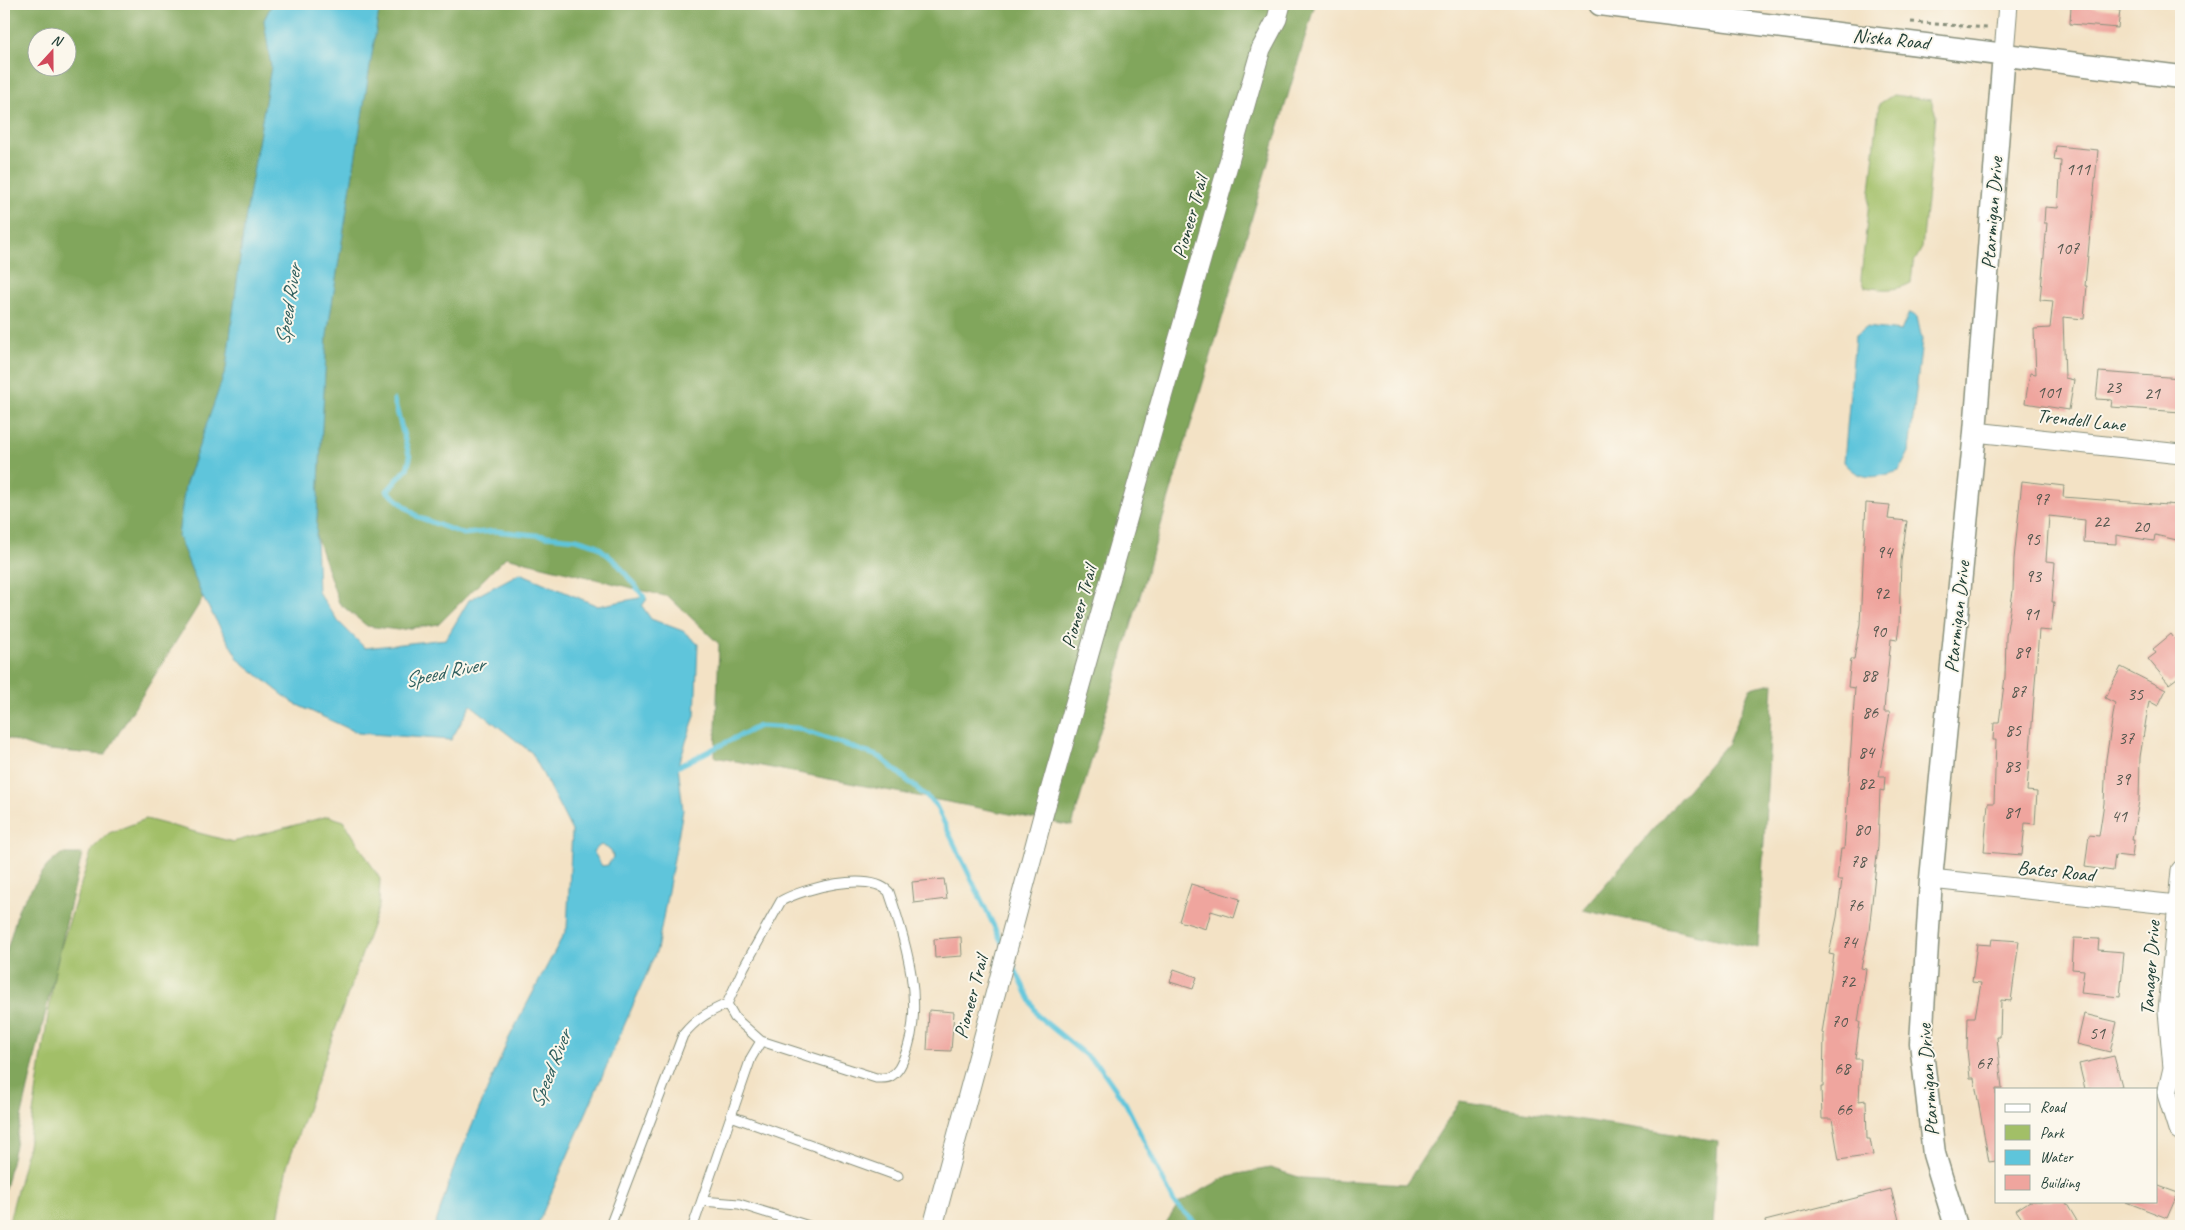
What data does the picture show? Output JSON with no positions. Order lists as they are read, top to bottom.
{
  "streets": {
    "street": [
      "Niska Road",
      "Ptarmigan Drive",
      "Pioneer Trail",
      "Trendell Lane",
      "Bates Road",
      "Tanager Drive"
    ]
  },
  "crossings": [
    ["Niska Road", "Ptarmigan Drive"],
    ["Ptarmigan Drive", "Trendell Lane"],
    ["Ptarmigan Drive", "Bates Road"],
    ["Bates Road", "Tanager Drive"]
  ],
  "water": ["Speed River"],
  "house_numbers": [
    "111",
    "107",
    "23",
    "101",
    "21",
    "97",
    "22",
    "20",
    "95",
    "94",
    "93",
    "92",
    "91",
    "90",
    "89",
    "88",
    "87",
    "35",
    "86",
    "85",
    "37",
    "84",
    "83",
    "39",
    "82",
    "81",
    "41",
    "80",
    "78",
    "76",
    "74",
    "72",
    "70",
    "51",
    "67",
    "68",
    "66"
  ],
  "legend": [
    "Road",
    "Park",
    "Water",
    "Building"
  ],
  "north": "top"
}
